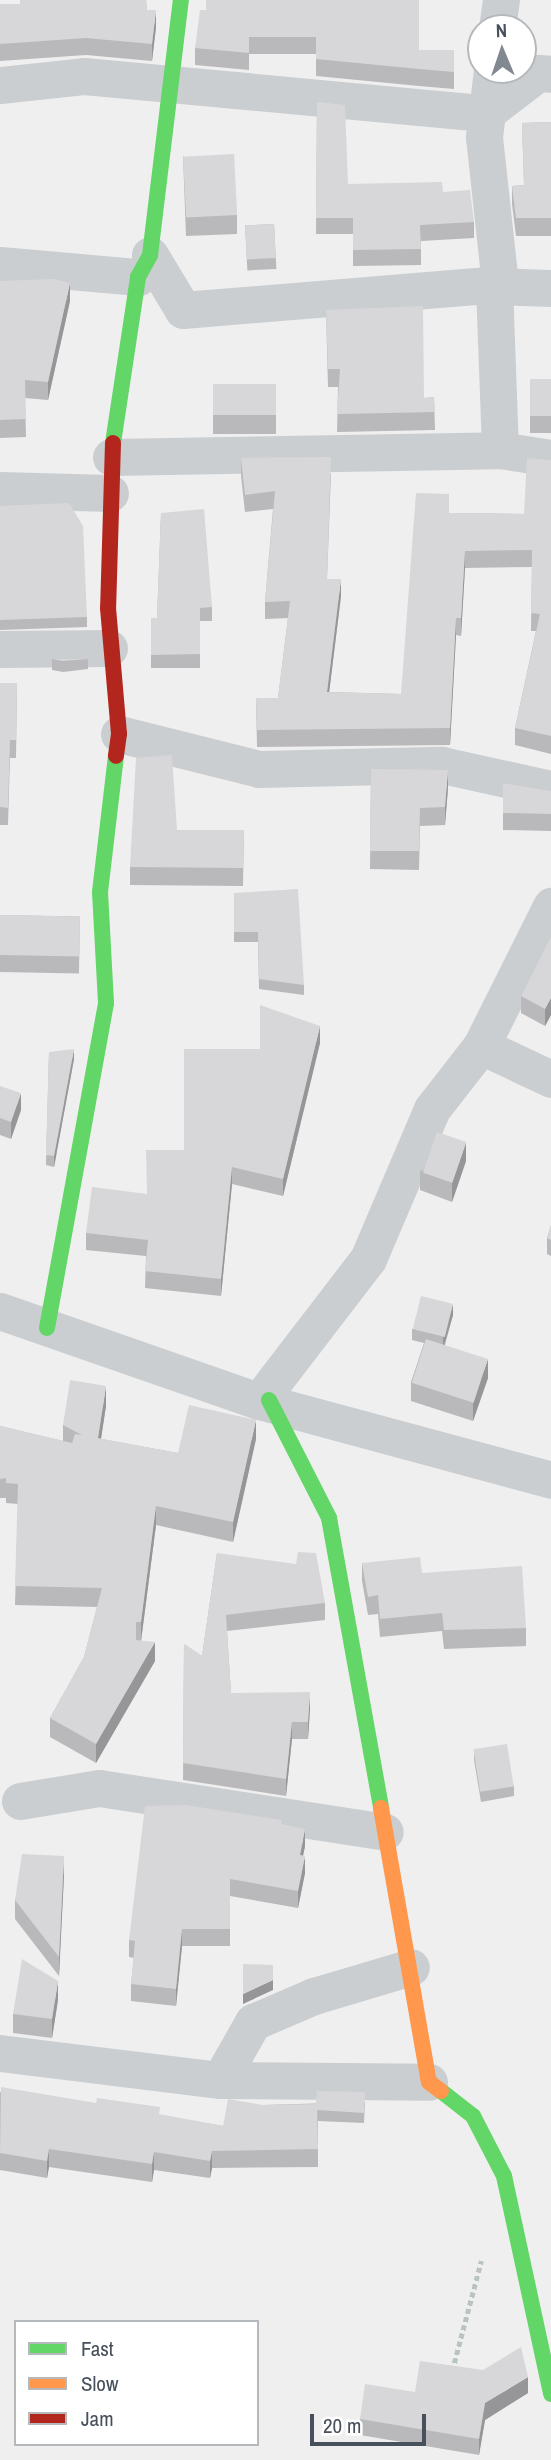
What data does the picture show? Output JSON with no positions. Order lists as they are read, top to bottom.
{
  "legend": ["Fast", "Slow", "Jam"],
  "scale_bar": "20 m",
  "north": "top"
}
